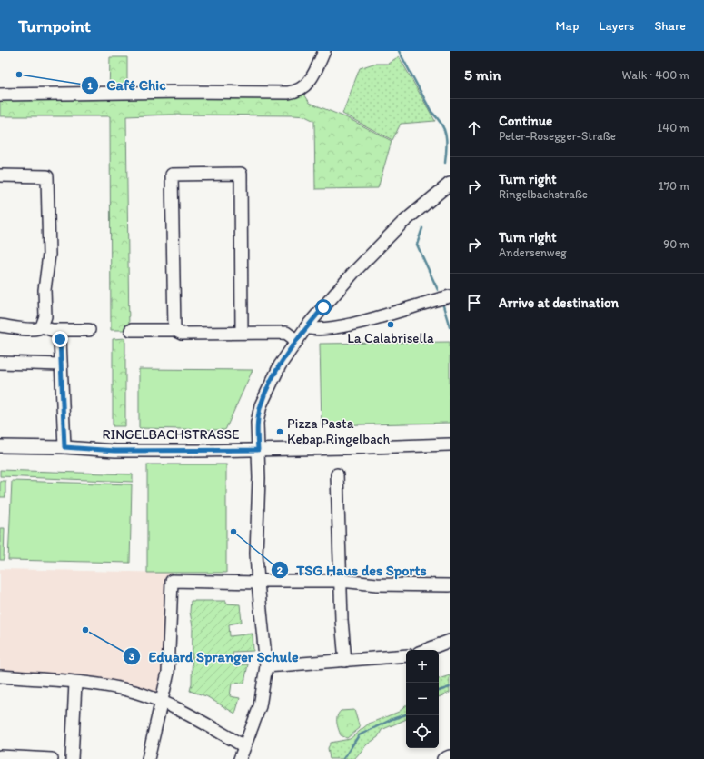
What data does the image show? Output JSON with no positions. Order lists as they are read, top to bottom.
{
  "streets": {
    "street": ["RINGELBACHSTRASSE"]
  },
  "places": [
    "Café Chic",
    "La Calabrisella",
    "Pizza Pasta Kebap Ringelbach",
    "TSG Haus des Sports",
    "Eduard Spranger Schule"
  ],
  "page": {
    "header": "Turnpoint",
    "nav": ["Map", "Layers", "Share"],
    "heading": ["5 min", "Walk · 400 m"],
    "list": [
      ["Continue", "Peter-Rosegger-Straße", "140 m"],
      ["Turn right", "Ringelbachstraße", "170 m"],
      ["Turn right", "Andersenweg", "90 m"],
      "Arrive at destination"
    ],
    "map_buttons": ["+", "−"]
  }
}
